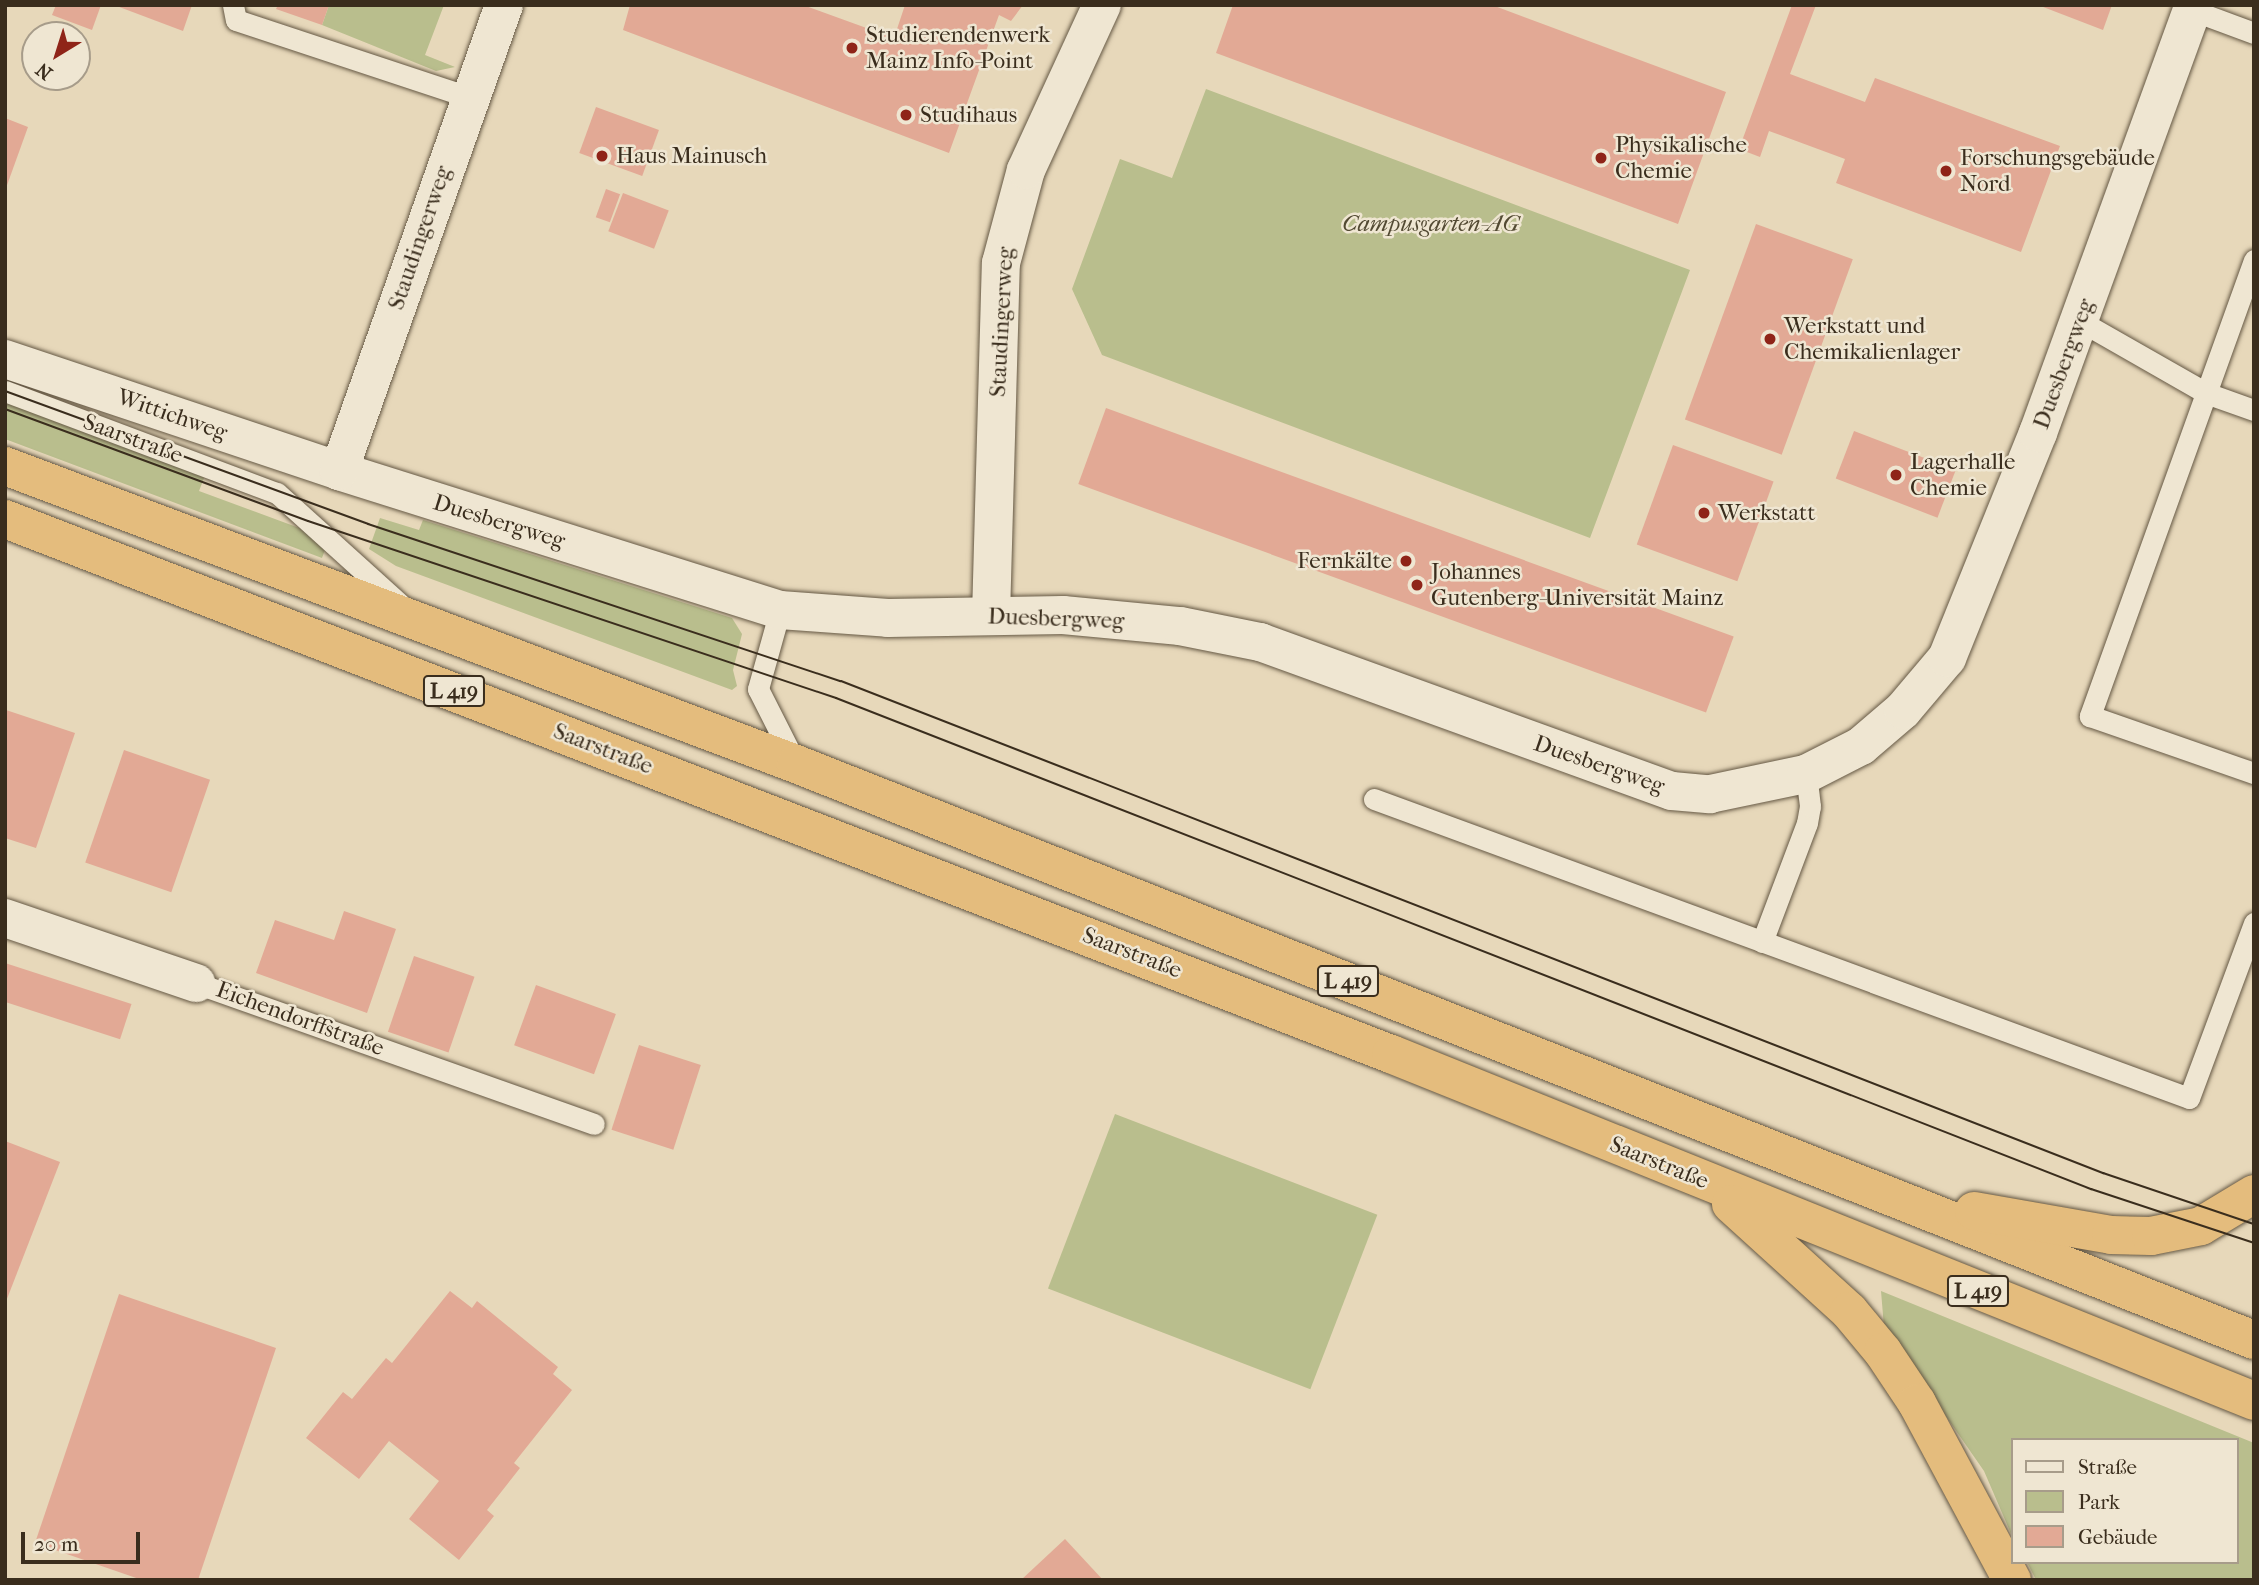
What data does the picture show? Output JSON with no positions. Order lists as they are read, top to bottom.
{
  "streets": {
    "highway": ["Saarstraße", "L 419"],
    "street": [
      "Staudingerweg",
      "Duesbergweg",
      "Wittichweg",
      "Eichendorffstraße"
    ]
  },
  "crossings": [
    ["Staudingerweg", "Duesbergweg"],
    ["Staudingerweg", "Wittichweg"],
    ["Duesbergweg", "Wittichweg"]
  ],
  "parks": ["Campusgarten-AG"],
  "places": [
    "Studierendenwerk Mainz Info-Point",
    "Studihaus",
    "Haus Mainusch",
    "Physikalische Chemie",
    "Forschungsgebäude Nord",
    "Werkstatt und Chemikalienlager",
    "Lagerhalle Chemie",
    "Werkstatt",
    "Fernkälte",
    "Johannes Gutenberg-Universität Mainz"
  ],
  "legend": ["Straße", "Park", "Gebäude"],
  "scale_bar": "20 m",
  "north": "bottom left"
}
